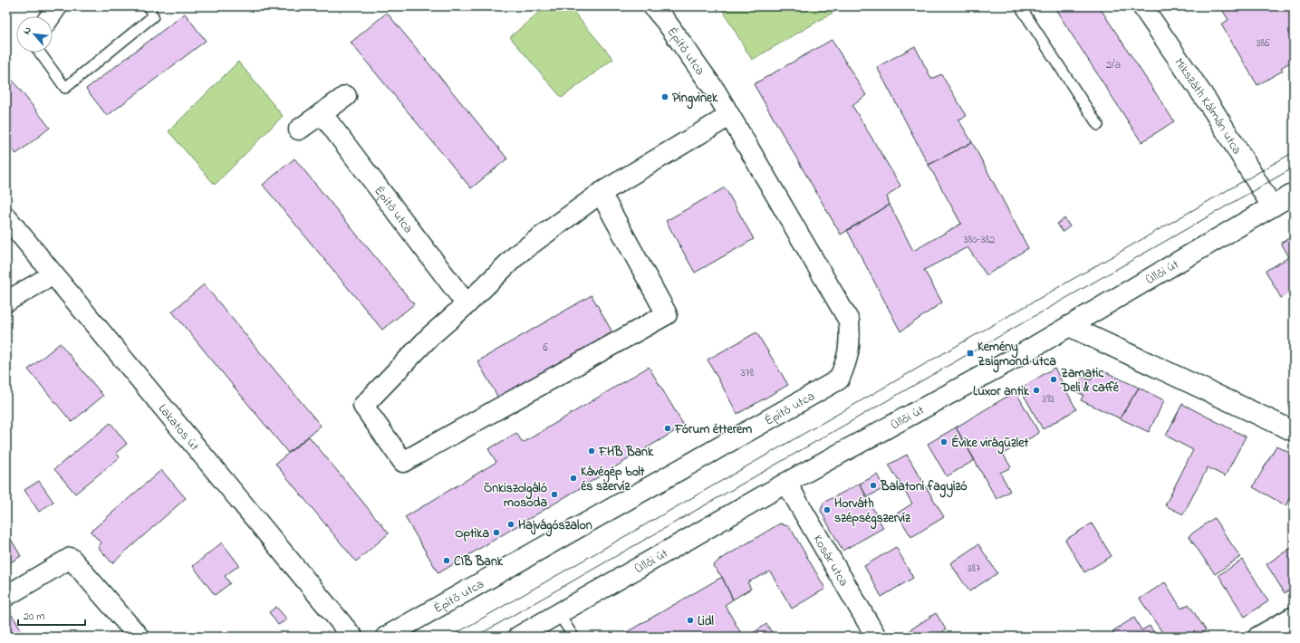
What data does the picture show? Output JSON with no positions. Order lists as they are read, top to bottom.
{
  "streets": {
    "street": [
      "Építő utca",
      "Mikszáth Kálmán utca",
      "Üllői út",
      "Lakatos út",
      "Kosár utca"
    ]
  },
  "crossings": [
    ["Mikszáth Kálmán utca", "Üllői út"],
    ["Üllői út", "Kosár utca"]
  ],
  "places": {
    "other": [
      "Pingvinek",
      "Zamatic Deli & caffé",
      "Luxor antik",
      "Fórum étterem",
      "Évike virágüzlet",
      "FHB Bank",
      "Kávégép bolt és szervíz",
      "Balatoni fagyizó",
      "Önkiszolgáló mosoda",
      "Horváth szépségszervíz",
      "Hajvágószalon",
      "Optika",
      "CIB Bank",
      "Lidl"
    ],
    "transit": ["Kemény Zsigmond utca"]
  },
  "house_numbers": [
    "386",
    "2/a",
    "380-382",
    "6",
    "378",
    "393",
    "387"
  ],
  "scale_bar": "20 m",
  "north": "top left"
}
